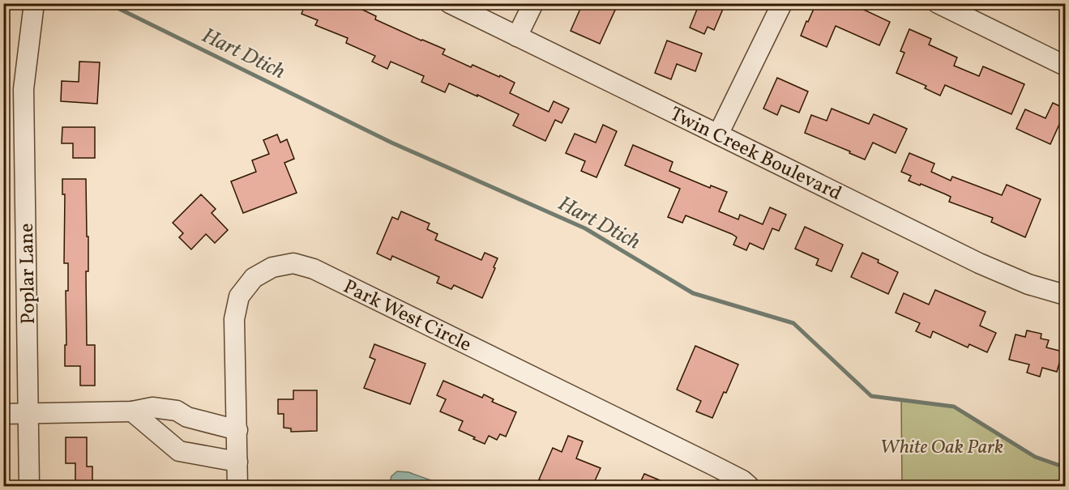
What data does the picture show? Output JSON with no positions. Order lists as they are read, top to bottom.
{
  "streets": {
    "street": ["Twin Creek Boulevard", "Poplar Lane", "Park West Circle"]
  },
  "water": ["Hart Dtich"],
  "parks": ["White Oak Park"]
}
